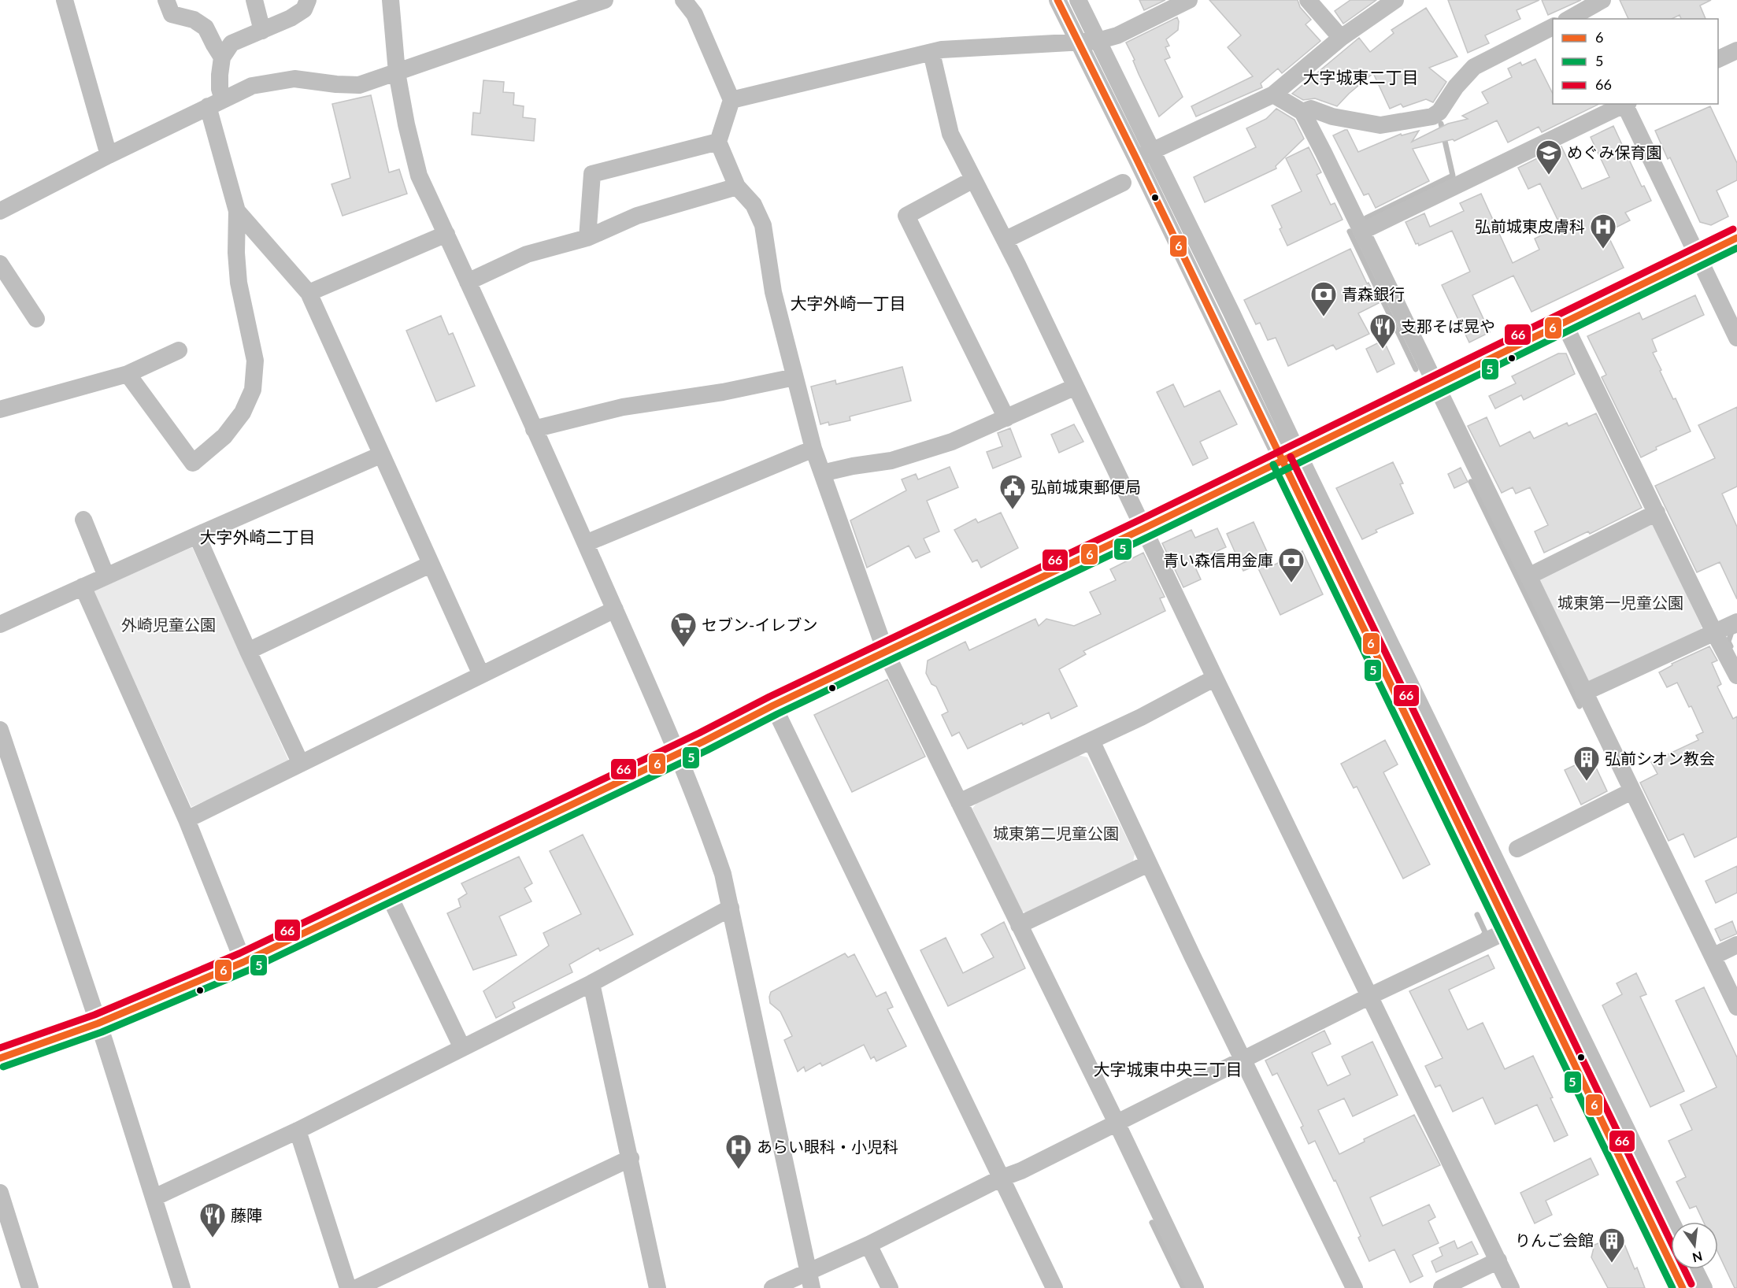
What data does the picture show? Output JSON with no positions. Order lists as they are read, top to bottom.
{
  "districts": [
    "大字城東二丁目",
    "大字外崎一丁目",
    "大字外崎二丁目",
    "大字城東中央三丁目"
  ],
  "parks": ["城東第一児童公園", "外崎児童公園", "城東第二児童公園"],
  "places": {
    "school or university": ["めぐみ保育園"],
    "hospital": ["弘前城東皮膚科", "あらい眼科・小児科"],
    "bank": ["青森銀行", "青い森信用金庫"],
    "restaurant": ["支那そば晃や", "藤陣"],
    "public building": ["弘前城東郵便局"],
    "supermarket": ["セブン-イレブン"],
    "building": ["弘前シオン教会", "りんご会館"]
  },
  "lines": ["transit line 6", "transit line 66", "transit line 5"],
  "legend": ["6", "5", "66"],
  "north": "bottom"
}
